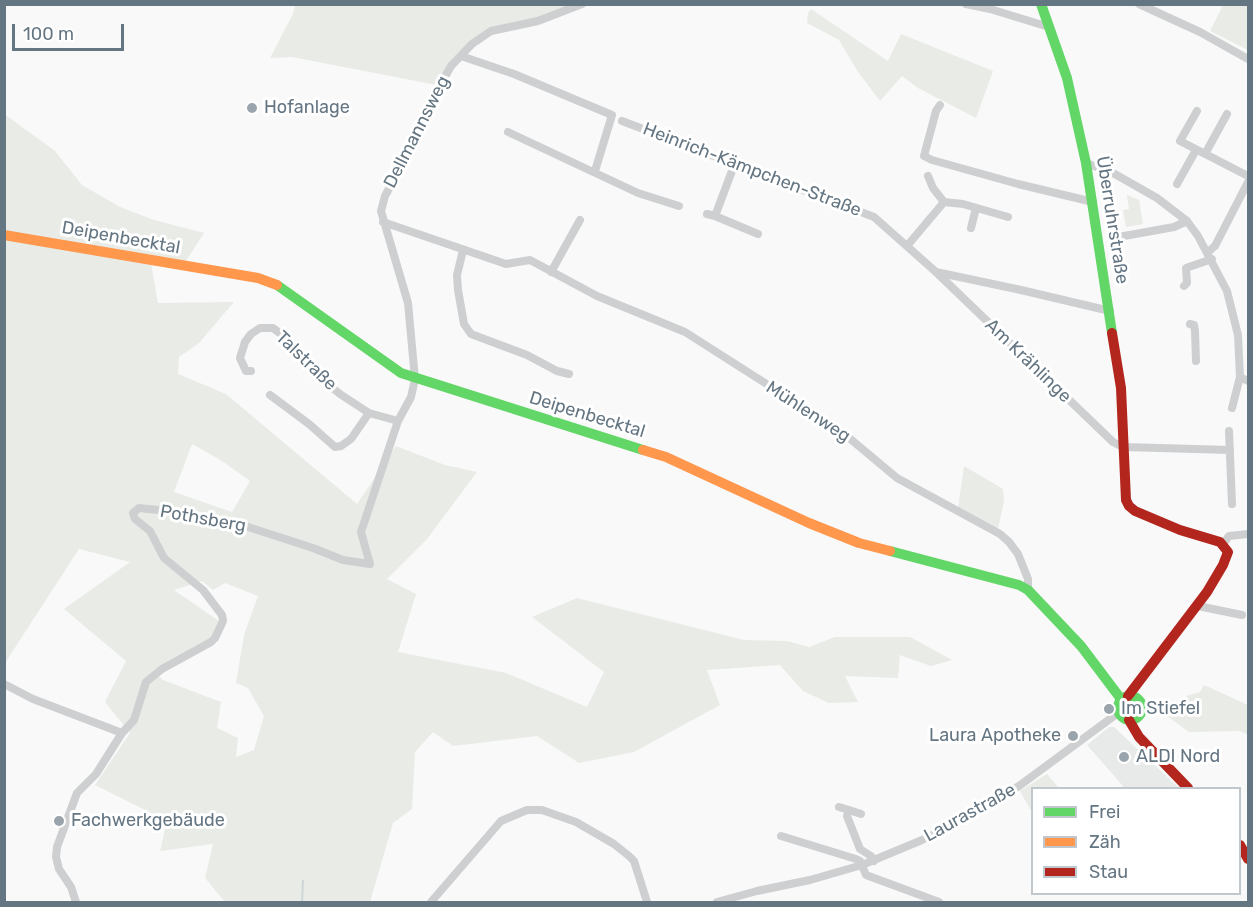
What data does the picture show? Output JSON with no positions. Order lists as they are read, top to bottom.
{
  "streets": {
    "main road": ["Überruhrstraße", "Deipenbecktal"],
    "street": [
      "Dellmannsweg",
      "Heinrich-Kämpchen-Straße",
      "Talstraße",
      "Am Krählinge",
      "Mühlenweg",
      "Pothsberg",
      "Laurastraße"
    ]
  },
  "crossings": [
    ["Dellmannsweg", "Deipenbecktal"],
    ["Dellmannsweg", "Mühlenweg"],
    ["Heinrich-Kämpchen-Straße", "Überruhrstraße"],
    ["Heinrich-Kämpchen-Straße", "Am Krählinge"],
    ["Überruhrstraße", "Am Krählinge"],
    ["Deipenbecktal", "Mühlenweg"],
    ["Talstraße", "Pothsberg"]
  ],
  "places": [
    "Hofanlage",
    "Im Stiefel",
    "Laura Apotheke",
    "ALDI Nord",
    "Fachwerkgebäude"
  ],
  "legend": ["Frei", "Zäh", "Stau"],
  "scale_bar": "100 m"
}
